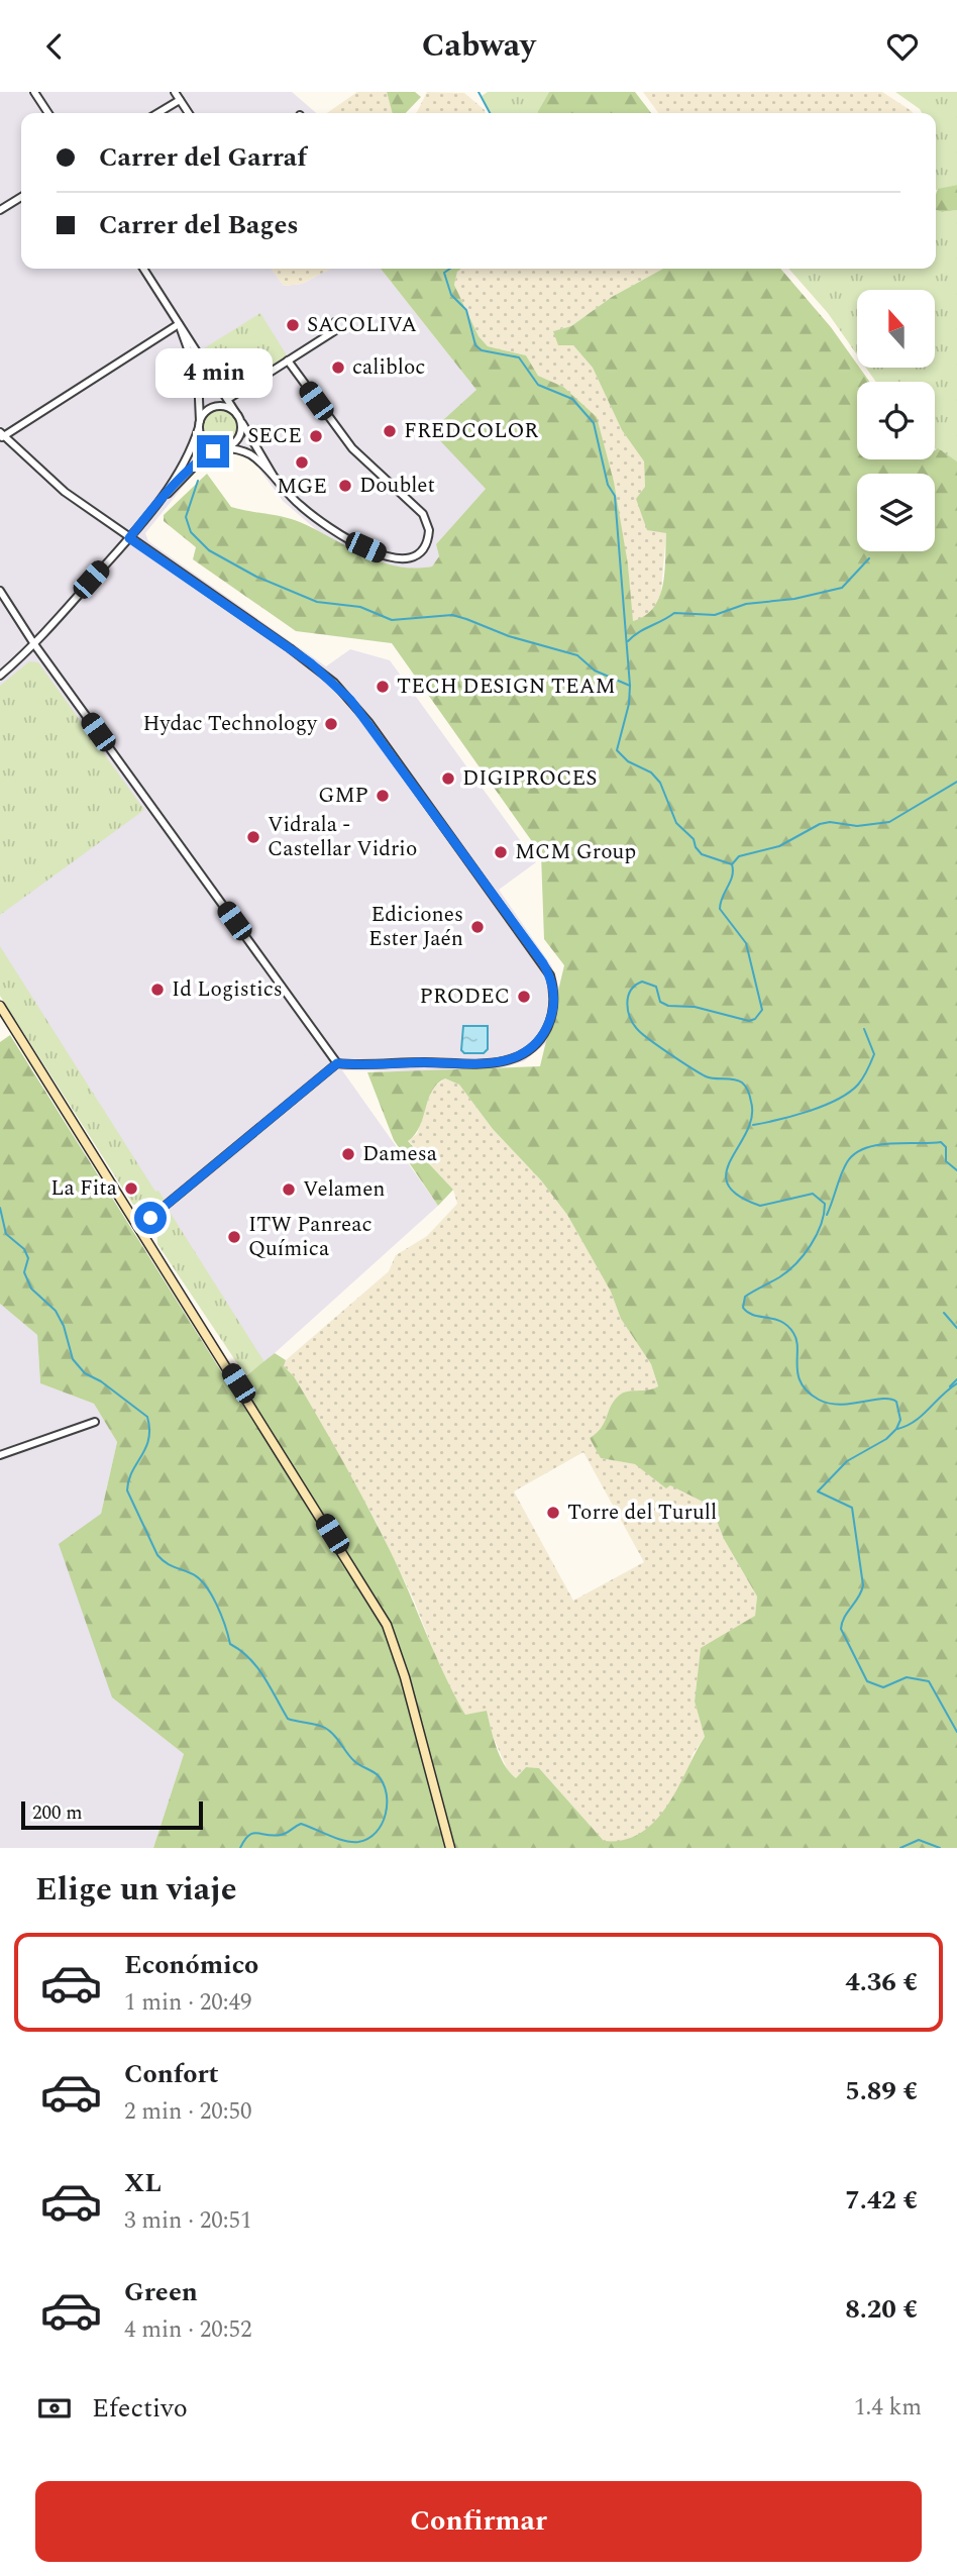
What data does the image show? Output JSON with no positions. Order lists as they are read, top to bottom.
{
  "places": [
    "SACOLIVA",
    "calibloc",
    "FREDCOLOR",
    "SECE",
    "MGE",
    "Doublet",
    "TECH DESIGN TEAM",
    "Hydac Technology",
    "DIGIPROCES",
    "GMP",
    "Vidrala - Castellar Vidrio",
    "MCM Group",
    "Ediciones Ester Jaén",
    "Id Logistics",
    "PRODEC",
    "Damesa",
    "La Fita",
    "Velamen",
    "ITW Panreac Química",
    "Torre del Turull"
  ],
  "scale_bar": "200 m",
  "north": "top",
  "page": {
    "header": "Cabway",
    "banner": ["Carrer del Garraf", "Carrer del Bages"],
    "bubble": "4 min",
    "scale": "200 m",
    "heading": "Elige un viaje",
    "list": [
      {
        "name": "Económico",
        "note": "1 min · 20:49",
        "value": "4.36 €"
      },
      {
        "name": "Confort",
        "note": "2 min · 20:50",
        "value": "5.89 €"
      },
      {
        "name": "XL",
        "note": "3 min · 20:51",
        "value": "7.42 €"
      },
      {
        "name": "Green",
        "note": "4 min · 20:52",
        "value": "8.20 €"
      }
    ],
    "pay": ["Efectivo", "1.4 km"],
    "buttons": "Confirmar"
  }
}
